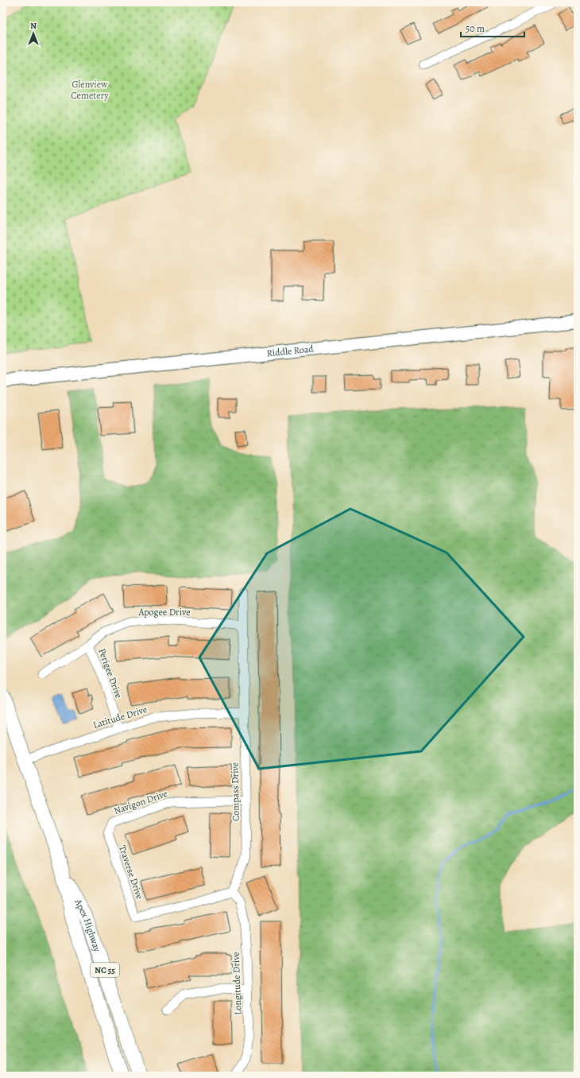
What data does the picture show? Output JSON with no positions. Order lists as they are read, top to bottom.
{
  "streets": {
    "main road": ["Riddle Road", "Apex Highway", "NC 55"],
    "street": [
      "Apogee Drive",
      "Perigee Drive",
      "Latitude Drive",
      "Compass Drive",
      "Navigon Drive",
      "Traverse Drive",
      "Longitude Drive"
    ]
  },
  "crossings": [
    ["Apogee Drive", "Perigee Drive"],
    ["Apogee Drive", "Compass Drive"],
    ["Perigee Drive", "Latitude Drive"],
    ["Latitude Drive", "Compass Drive"],
    ["Latitude Drive", "Apex Highway"],
    ["Compass Drive", "Navigon Drive"],
    ["Compass Drive", "Traverse Drive"],
    ["Compass Drive", "Longitude Drive"],
    ["Navigon Drive", "Traverse Drive"],
    ["Traverse Drive", "Longitude Drive"]
  ],
  "parks": ["Glenview Cemetery"],
  "scale_bar": "50 m",
  "north": "top"
}
